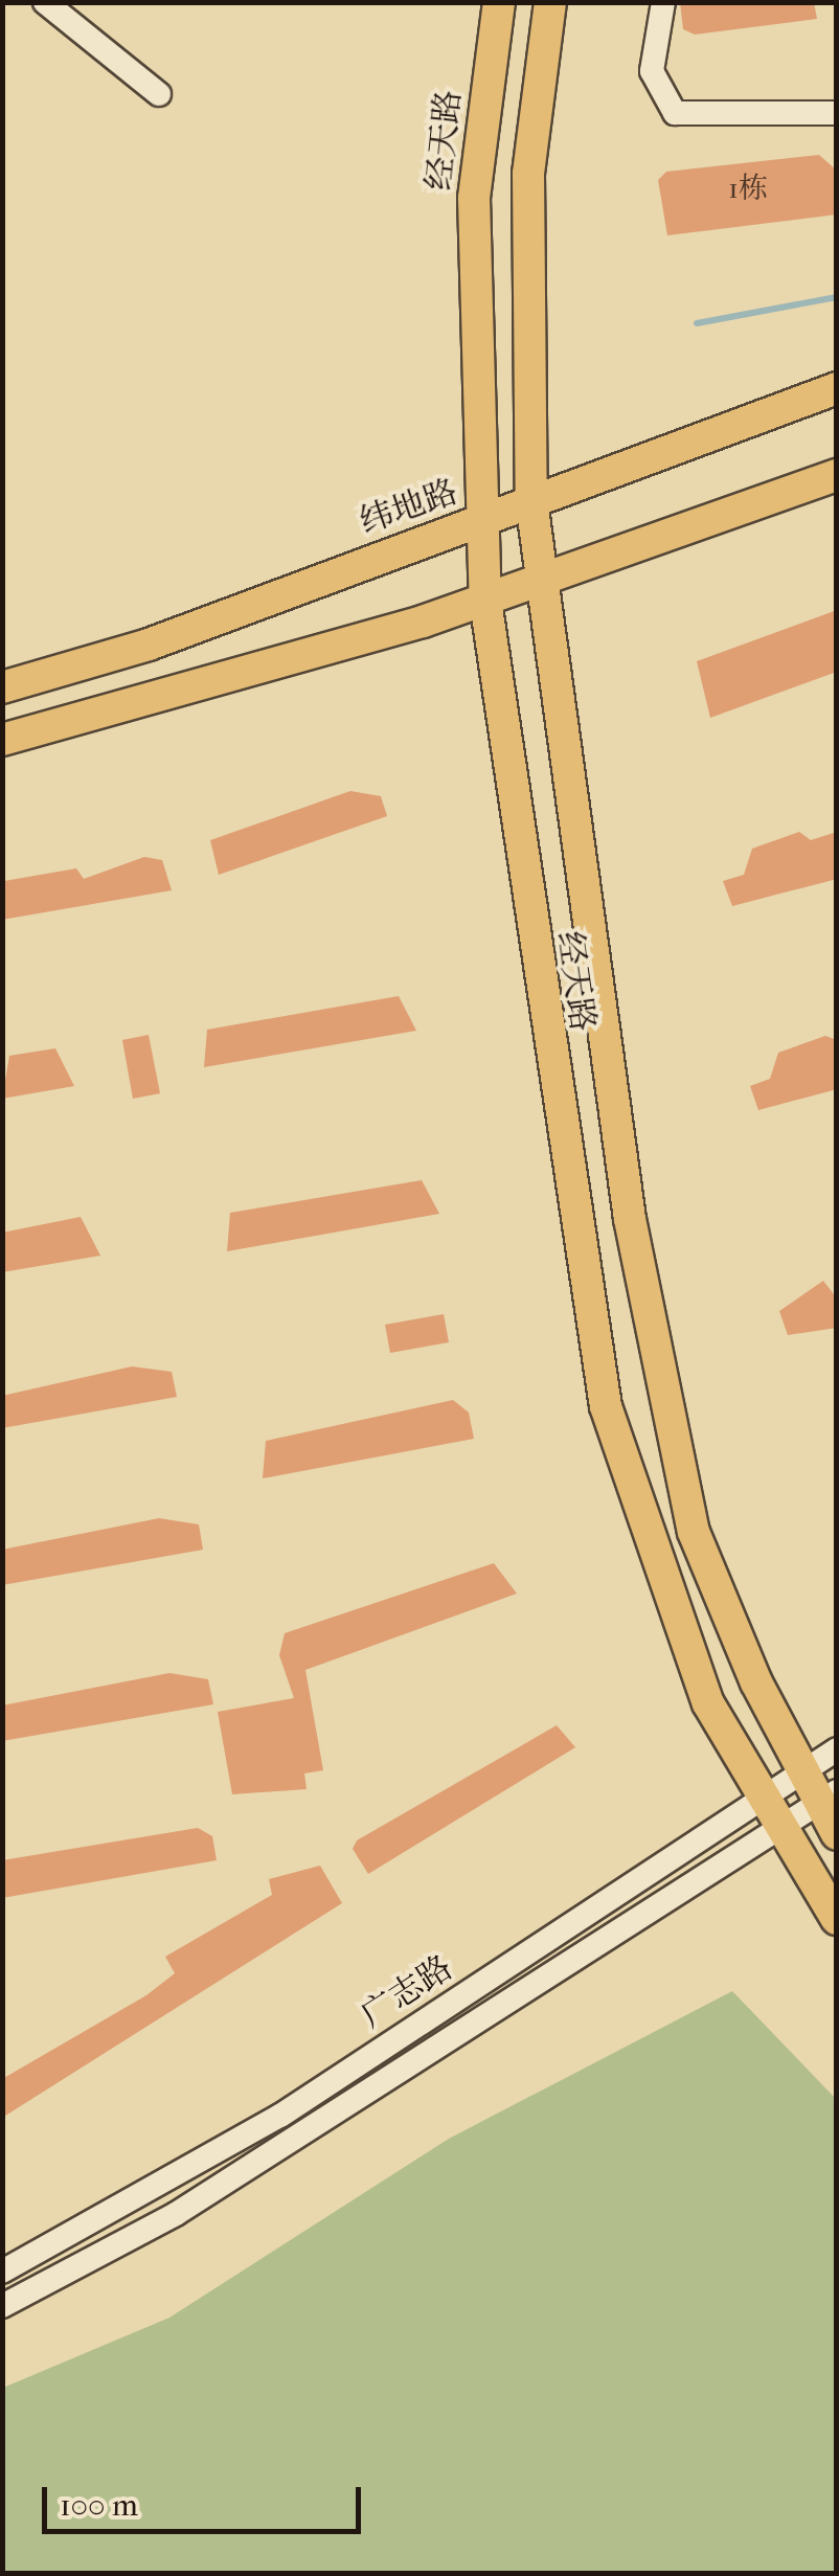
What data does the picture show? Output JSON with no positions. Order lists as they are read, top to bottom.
{
  "streets": {
    "main road": ["经天路", "纬地路"],
    "street": ["广志路"]
  },
  "crossings": [
    ["经天路", "纬地路"],
    ["经天路", "广志路"]
  ],
  "house_numbers": ["1栋"],
  "scale_bar": "100 m"
}
